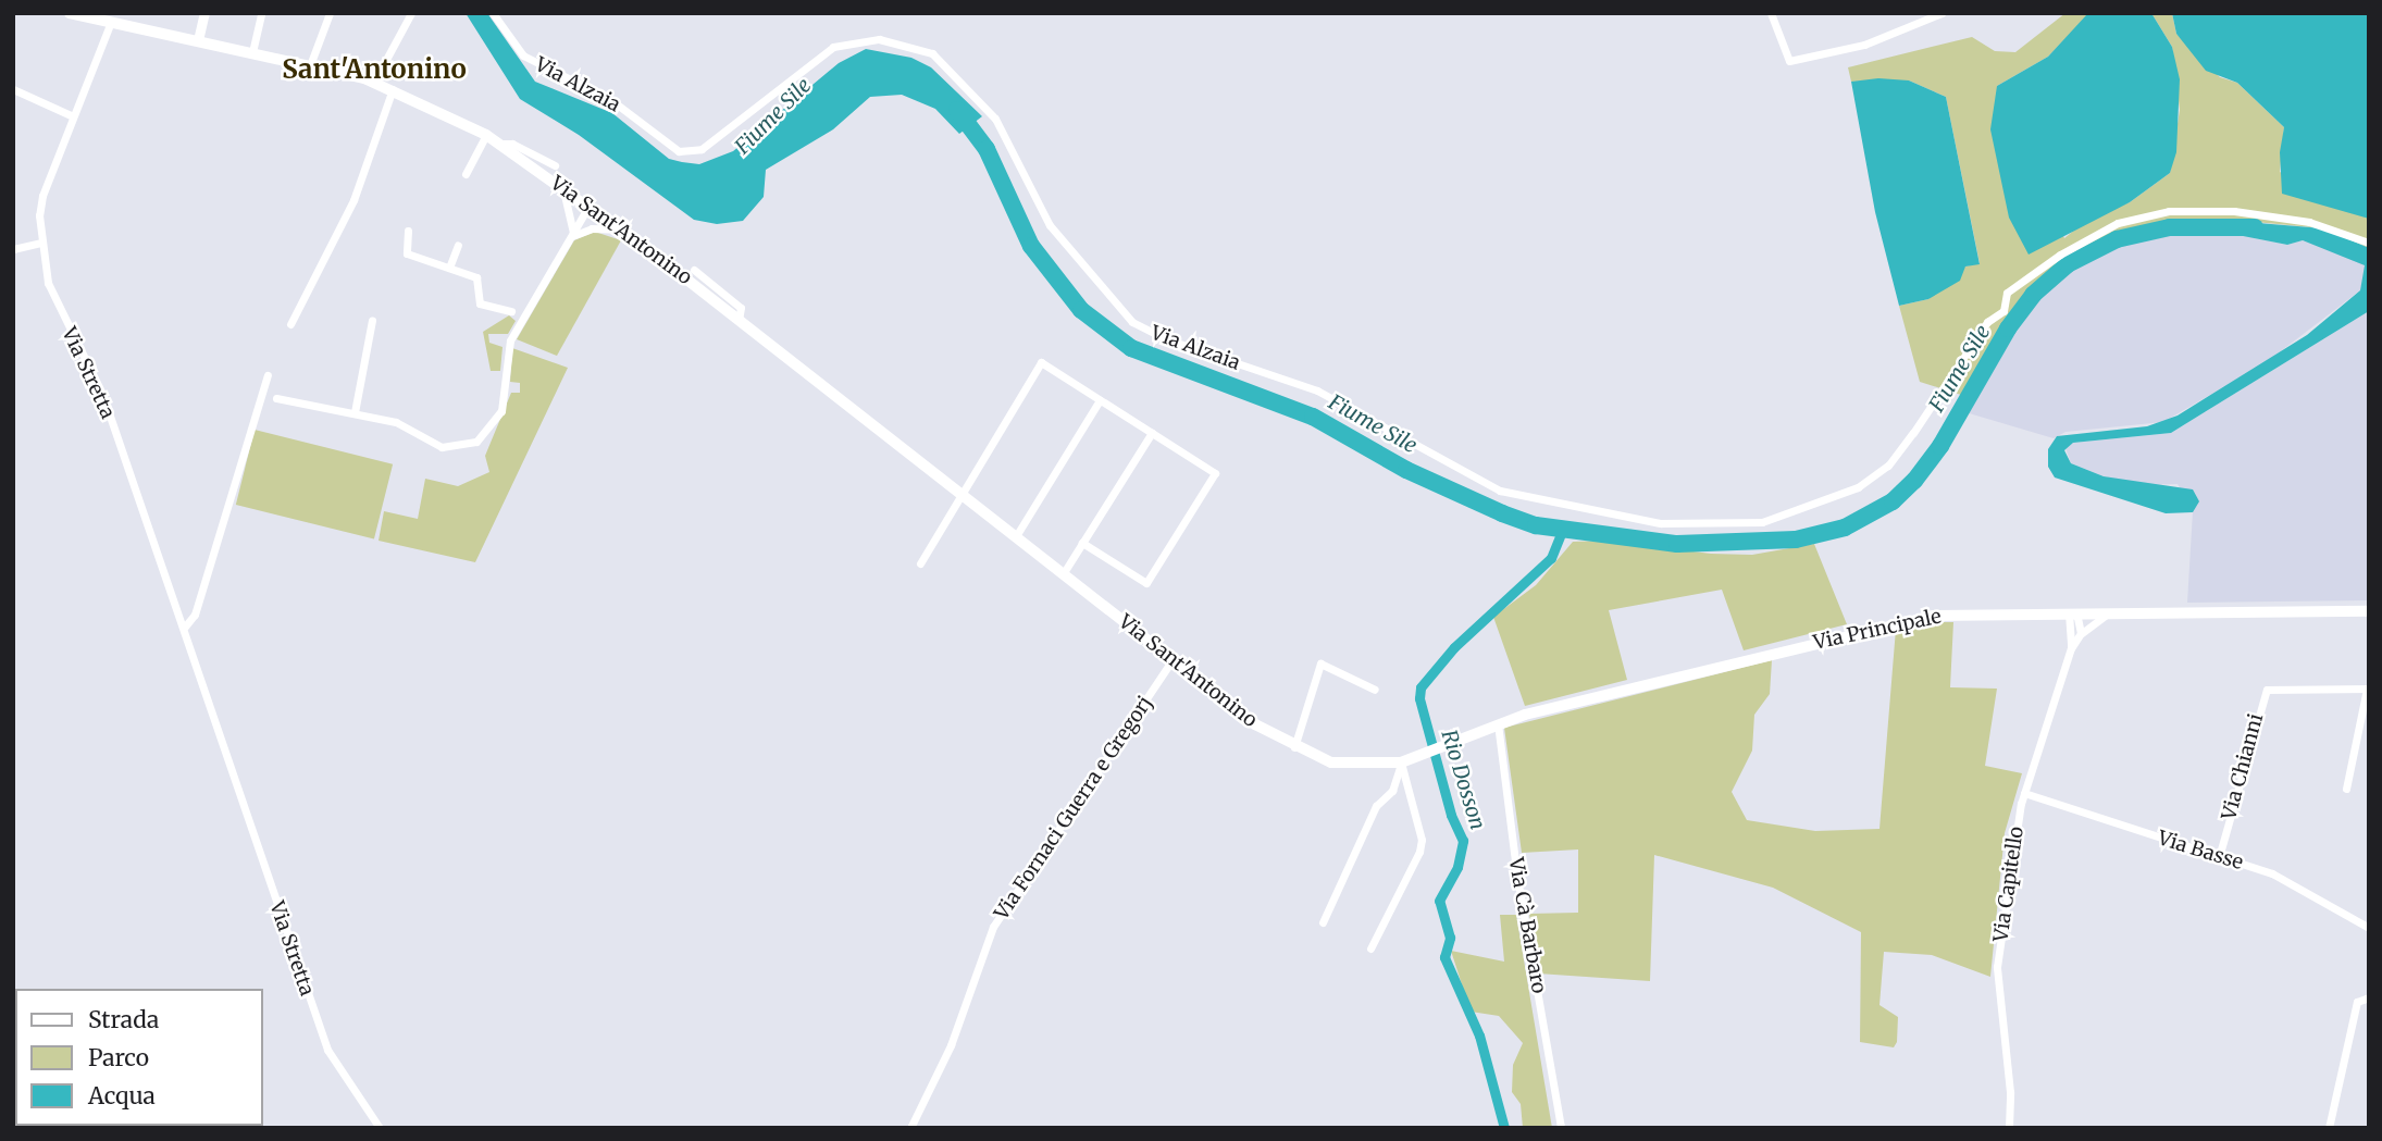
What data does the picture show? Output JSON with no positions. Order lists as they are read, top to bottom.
{
  "streets": {
    "main road": ["Via Sant'Antonino", "Via Principale"],
    "street": [
      "Via Alzaia",
      "Via Stretta",
      "Via Chianni",
      "Via Fornaci Guerra e Gregorj",
      "Via Basse",
      "Via Capitello",
      "Via Cà Barbaro"
    ]
  },
  "crossings": [
    ["Via Sant'Antonino", "Via Stretta"],
    ["Via Sant'Antonino", "Via Principale"],
    ["Via Sant'Antonino", "Via Fornaci Guerra e Gregorj"],
    ["Via Principale", "Via Capitello"],
    ["Via Principale", "Via Cà Barbaro"],
    ["Via Chianni", "Via Basse"],
    ["Via Basse", "Via Capitello"]
  ],
  "districts": ["Sant'Antonino"],
  "water": ["Fiume Sile", "Rio Dosson"],
  "legend": ["Strada", "Parco", "Acqua"]
}
